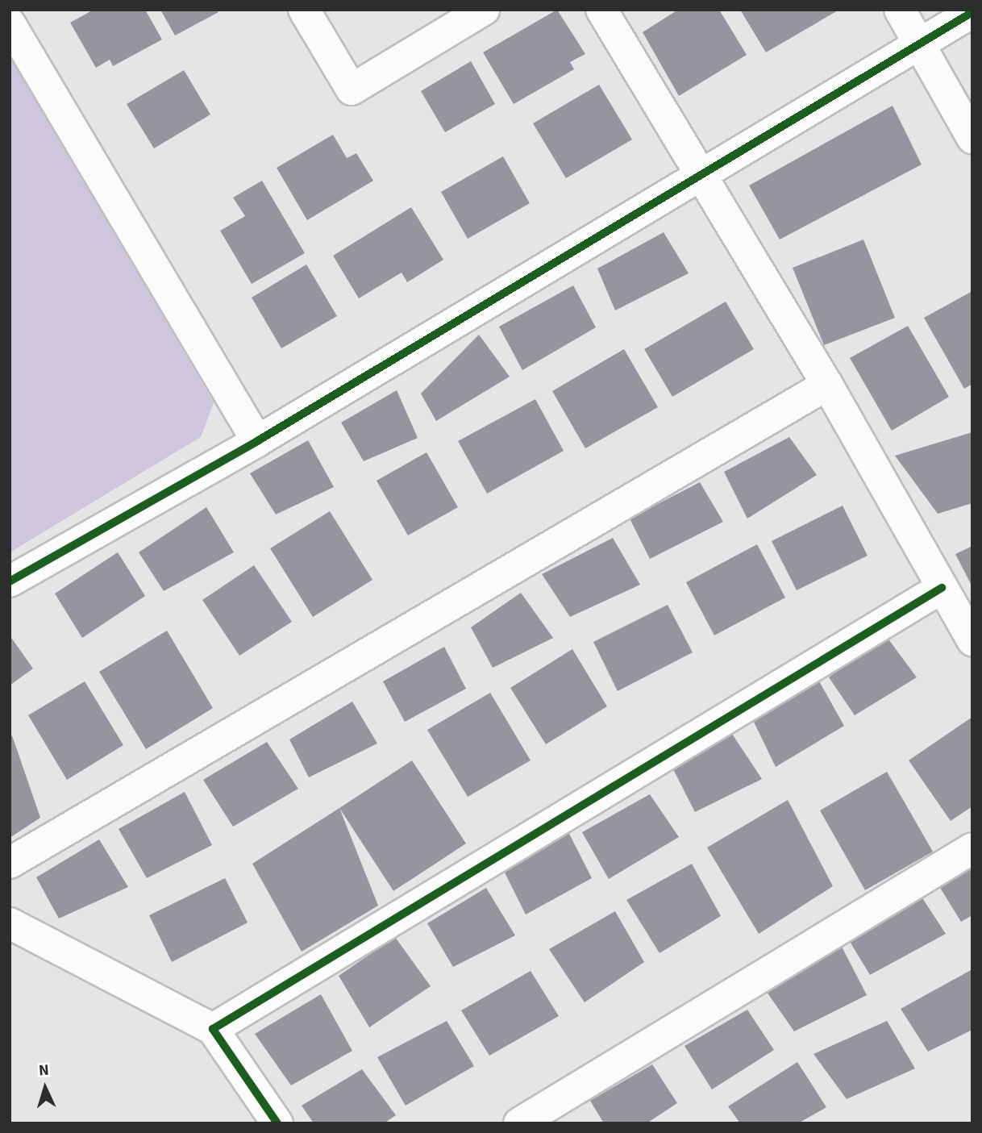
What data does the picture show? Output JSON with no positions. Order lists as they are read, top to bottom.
{
  "north": "top"
}
